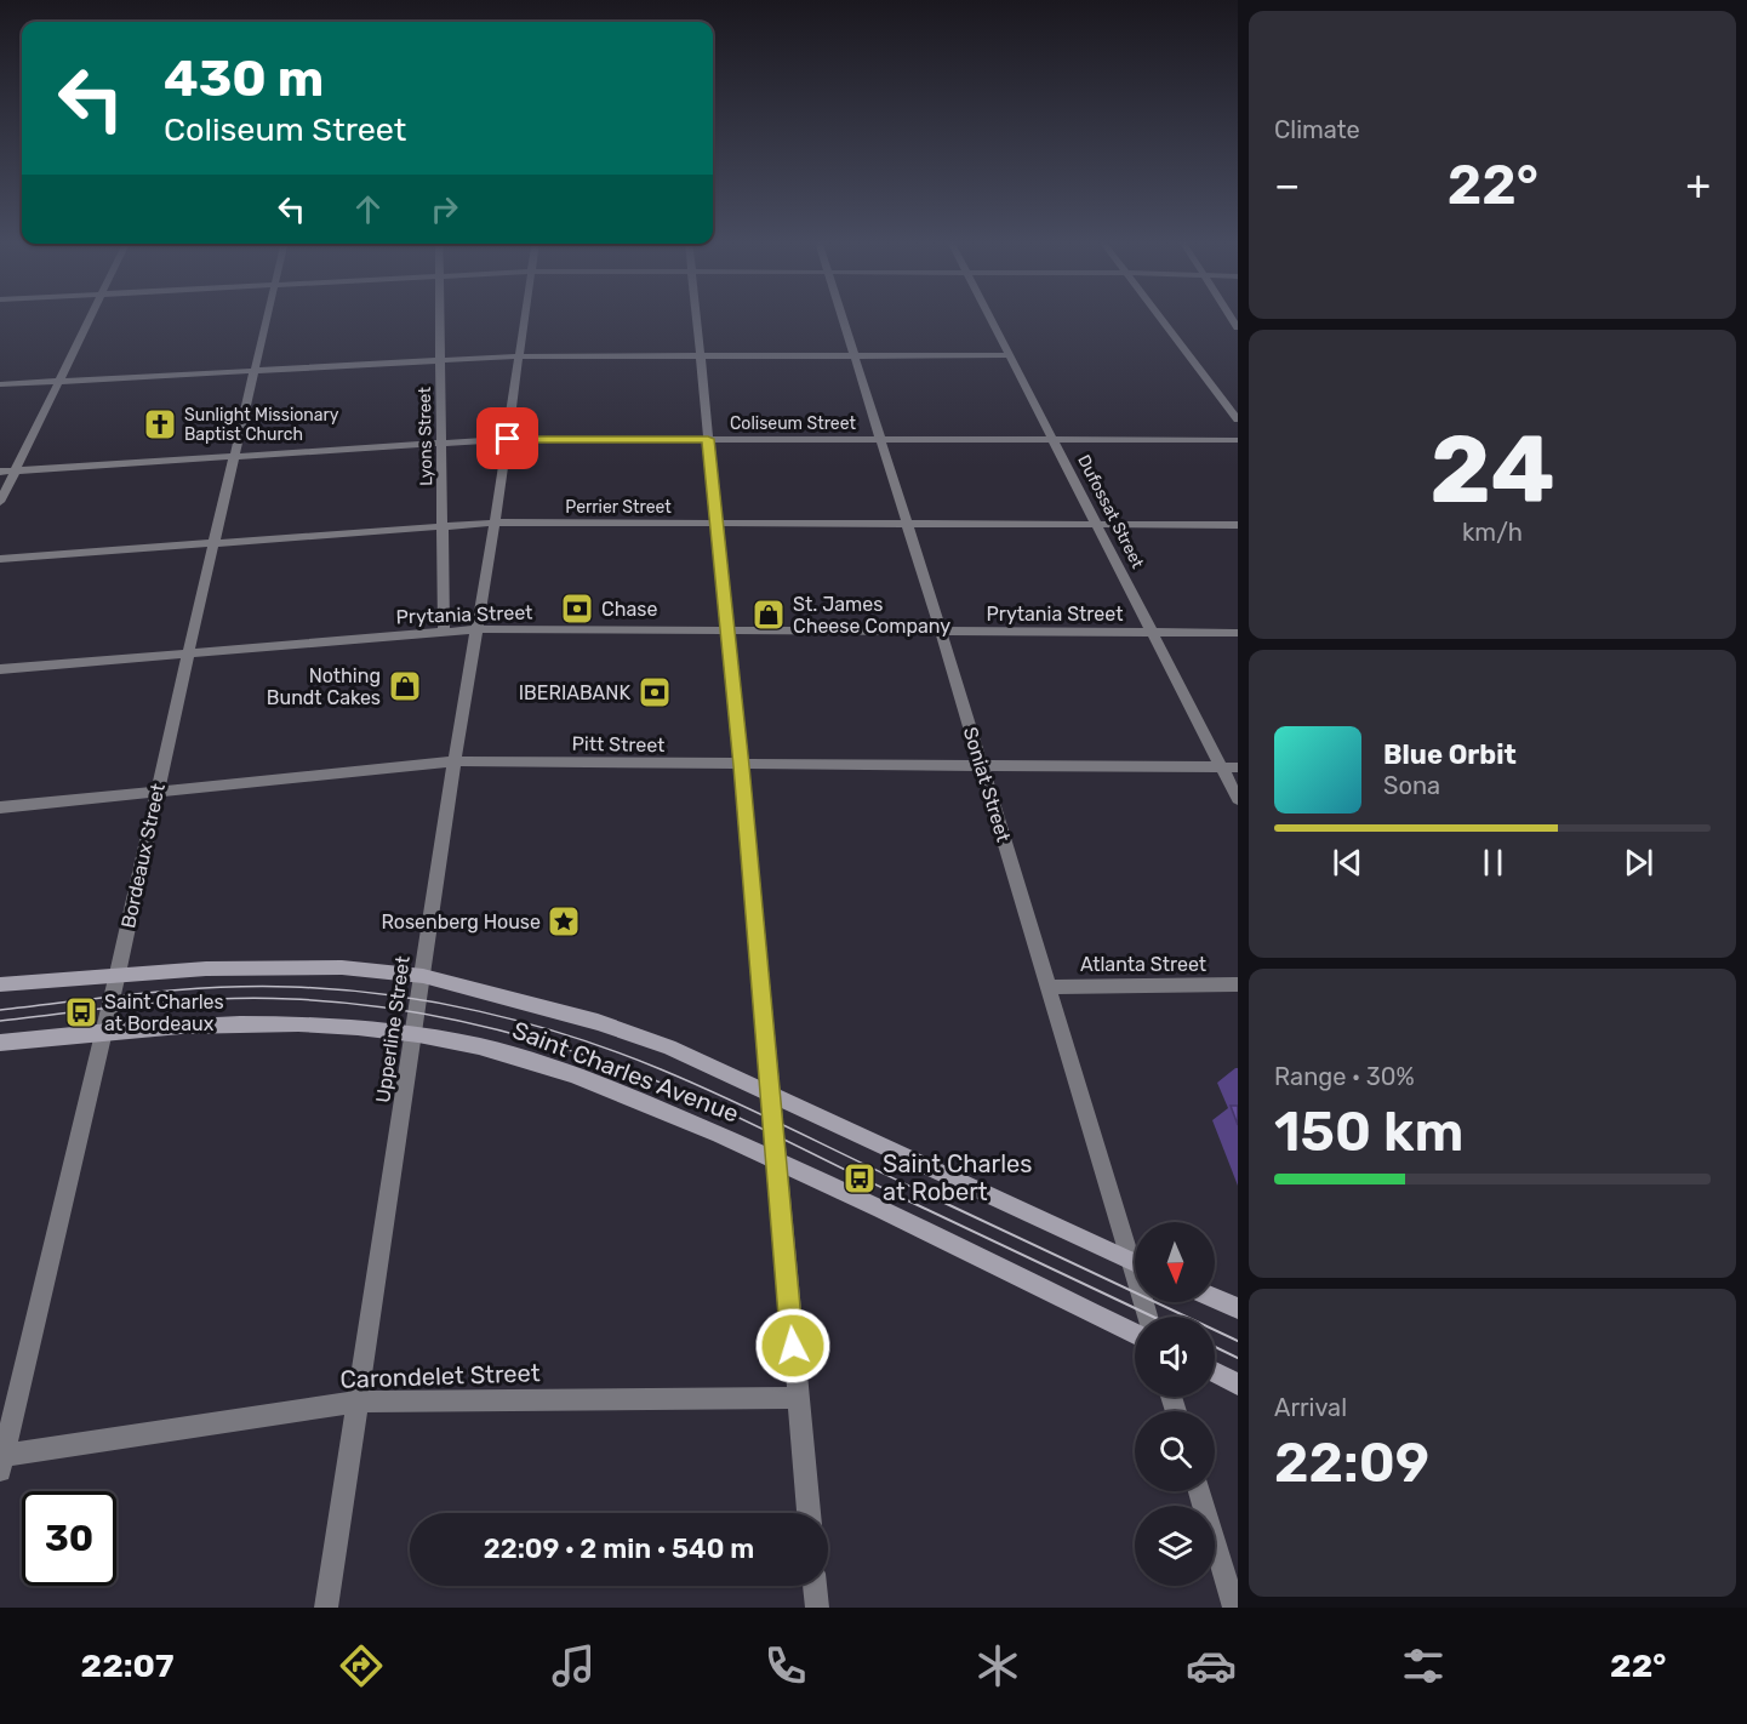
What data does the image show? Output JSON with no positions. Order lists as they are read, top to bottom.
{
  "streets": {
    "main road": ["Saint Charles Avenue"],
    "street": [
      "Coliseum Street",
      "Lyons Street",
      "Perrier Street",
      "Dufossat Street",
      "Prytania Street",
      "Pitt Street",
      "Soniat Street",
      "Bordeaux Street",
      "Atlanta Street",
      "Upperline Street",
      "Carondelet Street"
    ]
  },
  "crossings": [
    ["Coliseum Street", "Lyons Street"],
    ["Coliseum Street", "Dufossat Street"],
    ["Coliseum Street", "Soniat Street"],
    ["Coliseum Street", "Bordeaux Street"],
    ["Coliseum Street", "Upperline Street"],
    ["Lyons Street", "Perrier Street"],
    ["Lyons Street", "Prytania Street"],
    ["Perrier Street", "Dufossat Street"],
    ["Perrier Street", "Soniat Street"],
    ["Perrier Street", "Bordeaux Street"],
    ["Perrier Street", "Upperline Street"],
    ["Dufossat Street", "Prytania Street"],
    ["Dufossat Street", "Pitt Street"],
    ["Prytania Street", "Soniat Street"],
    ["Prytania Street", "Bordeaux Street"],
    ["Prytania Street", "Upperline Street"],
    ["Pitt Street", "Soniat Street"],
    ["Pitt Street", "Bordeaux Street"],
    ["Pitt Street", "Upperline Street"],
    ["Soniat Street", "Atlanta Street"],
    ["Bordeaux Street", "Saint Charles Avenue"],
    ["Bordeaux Street", "Carondelet Street"],
    ["Upperline Street", "Saint Charles Avenue"],
    ["Upperline Street", "Carondelet Street"]
  ],
  "places": {
    "church": ["Sunlight Missionary Baptist Church"],
    "bank": ["Chase", "IBERIABANK"],
    "shop": ["St. James Cheese Company", "Nothing Bundt Cakes"],
    "place": ["Rosenberg House"],
    "bus stop": ["Saint Charles at Bordeaux", "Saint Charles at Robert"]
  },
  "north": "bottom",
  "page": {
    "tile": [
      "Climate",
      ["24", "km/h"],
      ["Range · 30%", "150 km"],
      ["Arrival", "22:09"]
    ],
    "turn": ["430 m", "Coliseum Street"],
    "heat": ["−", "22°", "+"],
    "song": ["Blue Orbit", "Sona"],
    "limit": "30",
    "trip": "22:09 · 2 min · 540 m",
    "tabs": ["22:07", "22°"]
  }
}
